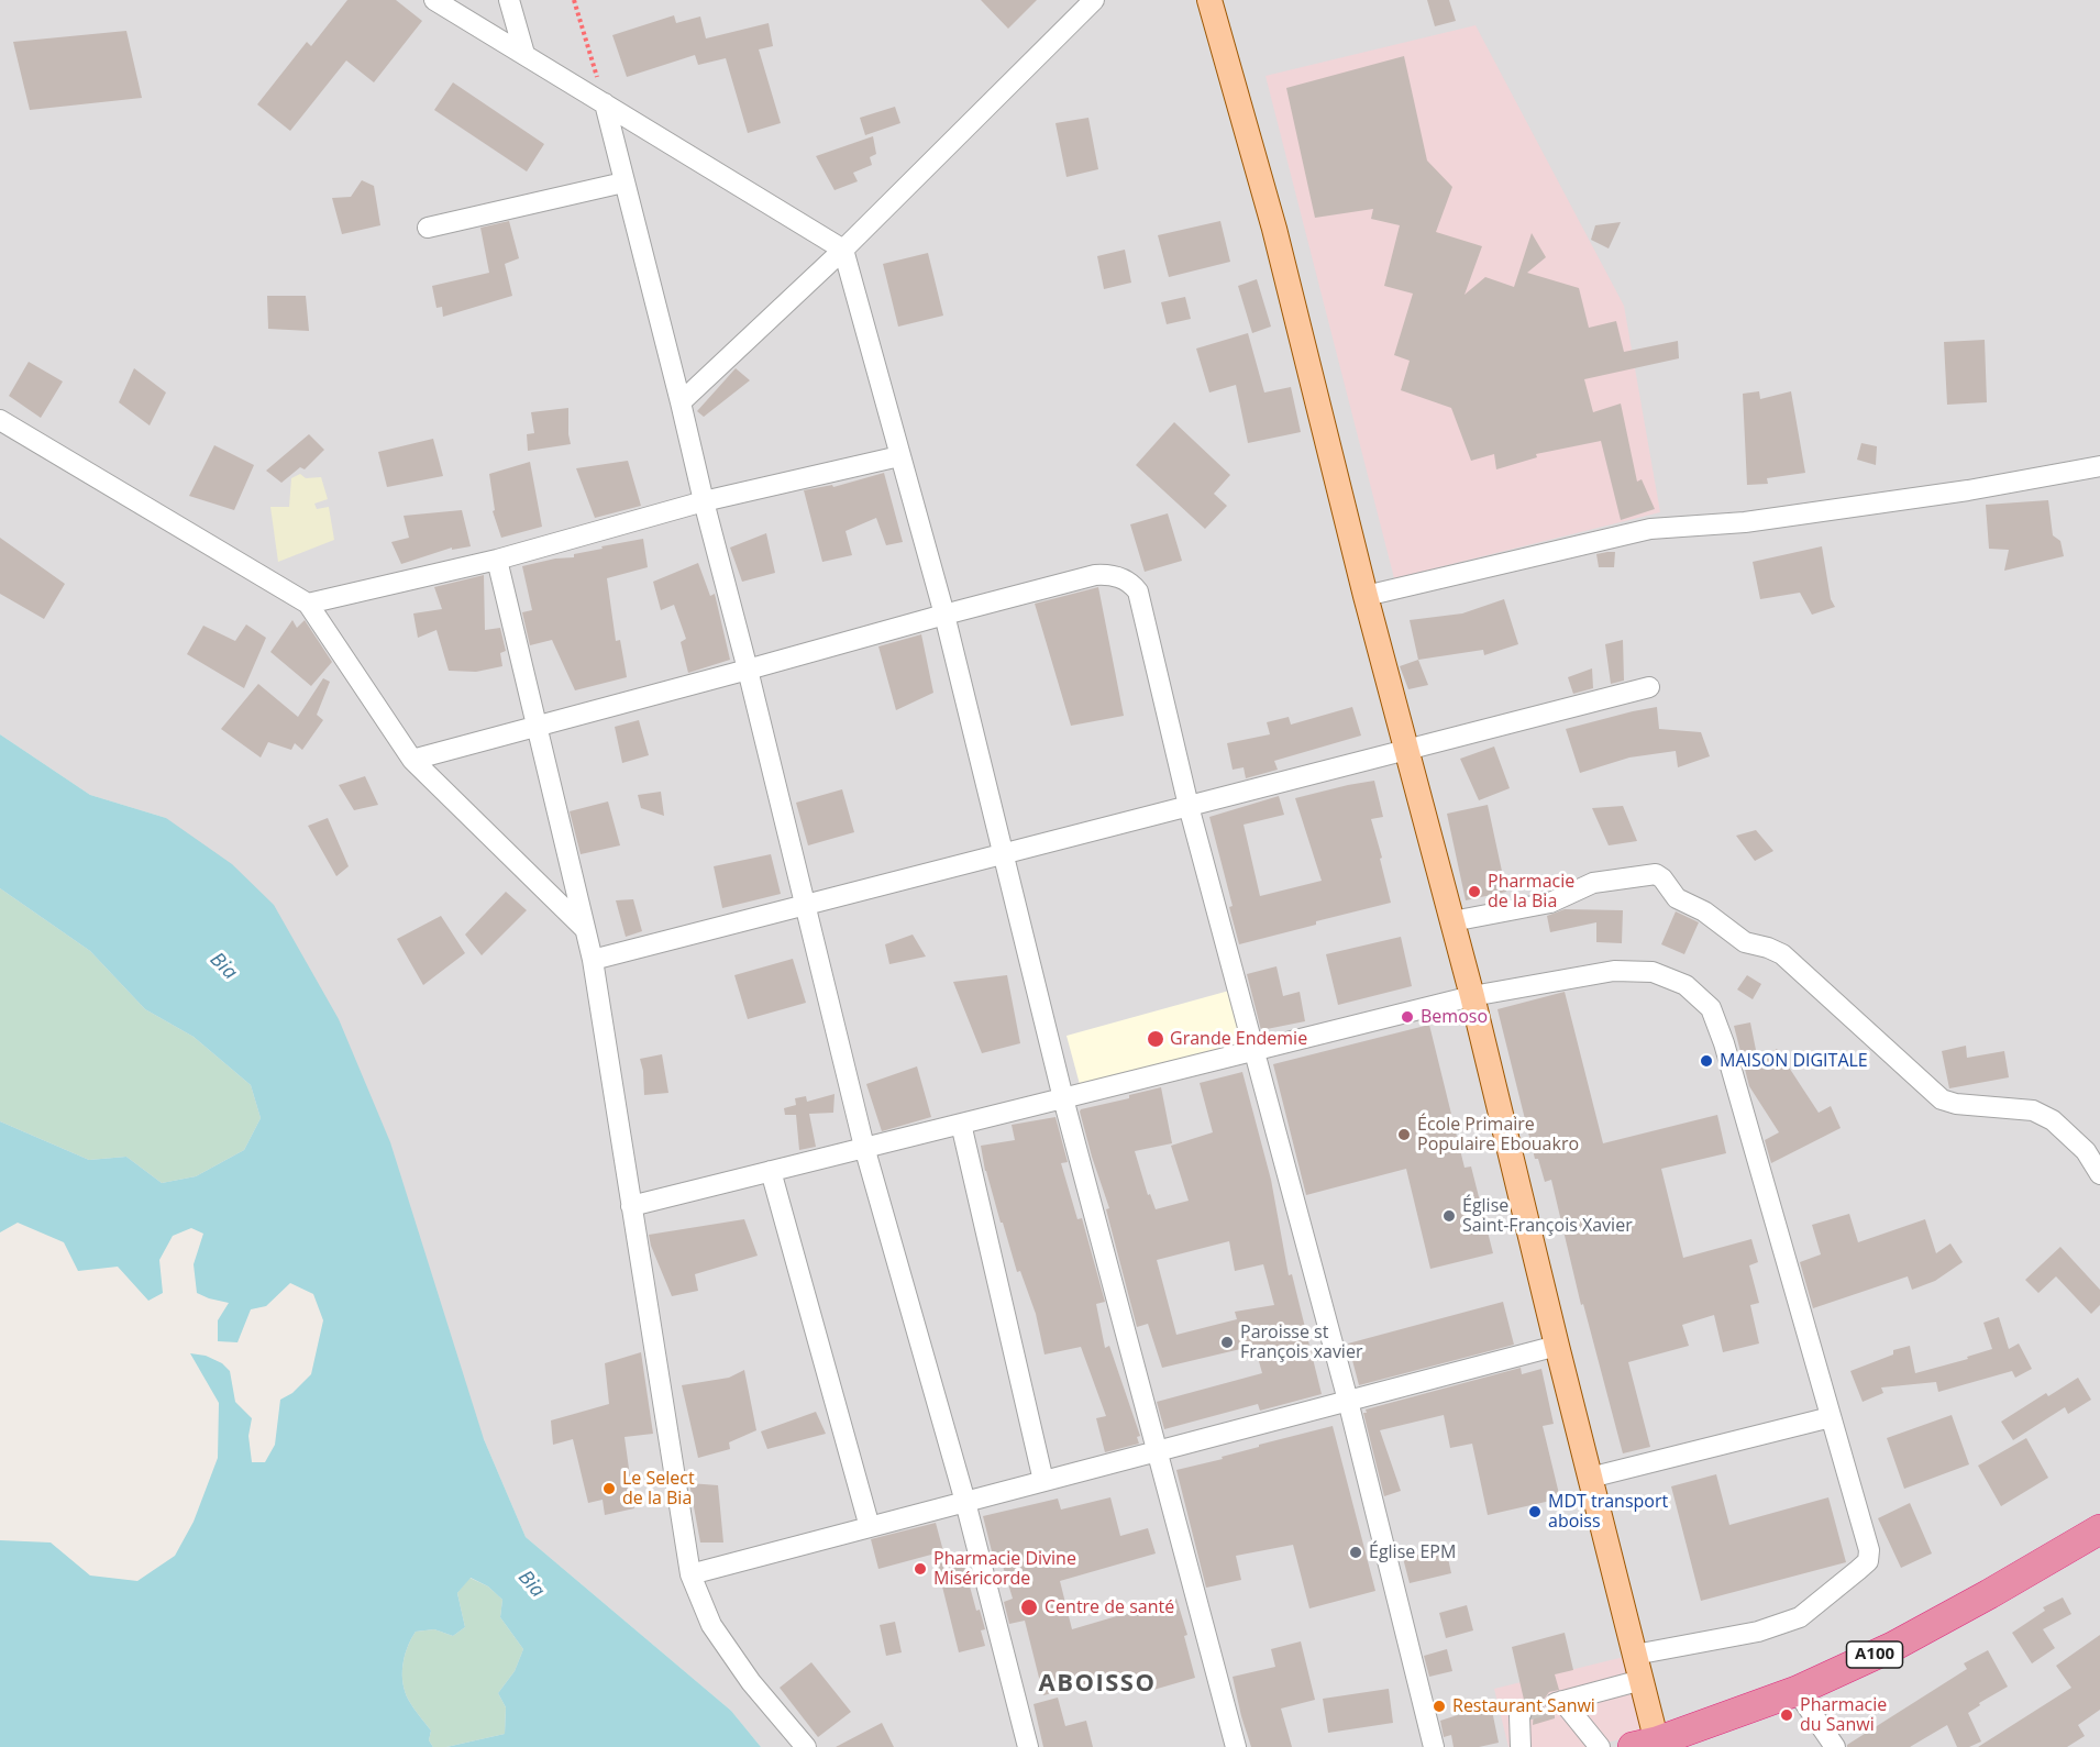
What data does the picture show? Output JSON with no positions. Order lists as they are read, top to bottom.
{
  "streets": {
    "highway": ["A100"]
  },
  "districts": ["ABOISSO"],
  "water": ["Bia"],
  "places": [
    "Pharmacie de la Bia",
    "Bemoso",
    "Grande Endemie",
    "MAISON DIGITALE",
    "École Primaire Populaire Ebouakro",
    "Église Saint-François Xavier",
    "Paroisse st François xavier",
    "Le Select de la Bia",
    "MDT transport aboiss",
    "Église EPM",
    "Pharmacie Divine Miséricorde",
    "Centre de santé",
    "Restaurant Sanwi",
    "Pharmacie du Sanwi"
  ]
}
